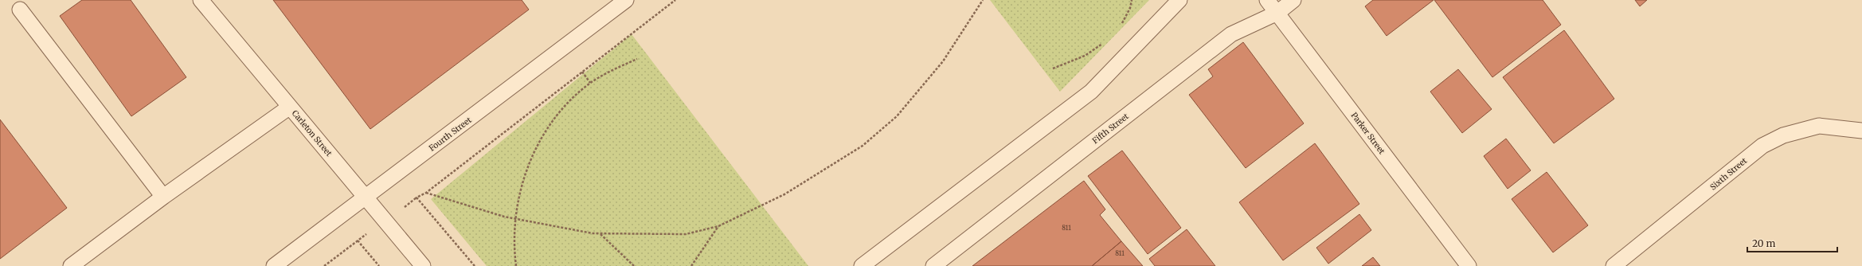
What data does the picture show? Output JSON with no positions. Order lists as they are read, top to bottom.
{
  "streets": {
    "lane": [
      "Fifth Street",
      "Carleton Street",
      "Parker Street",
      "Fourth Street",
      "Sixth Street"
    ]
  },
  "crossings": [
    ["Fifth Street", "Parker Street"],
    ["Carleton Street", "Fourth Street"]
  ],
  "house_numbers": ["811", "811"],
  "scale_bar": "20 m"
}
